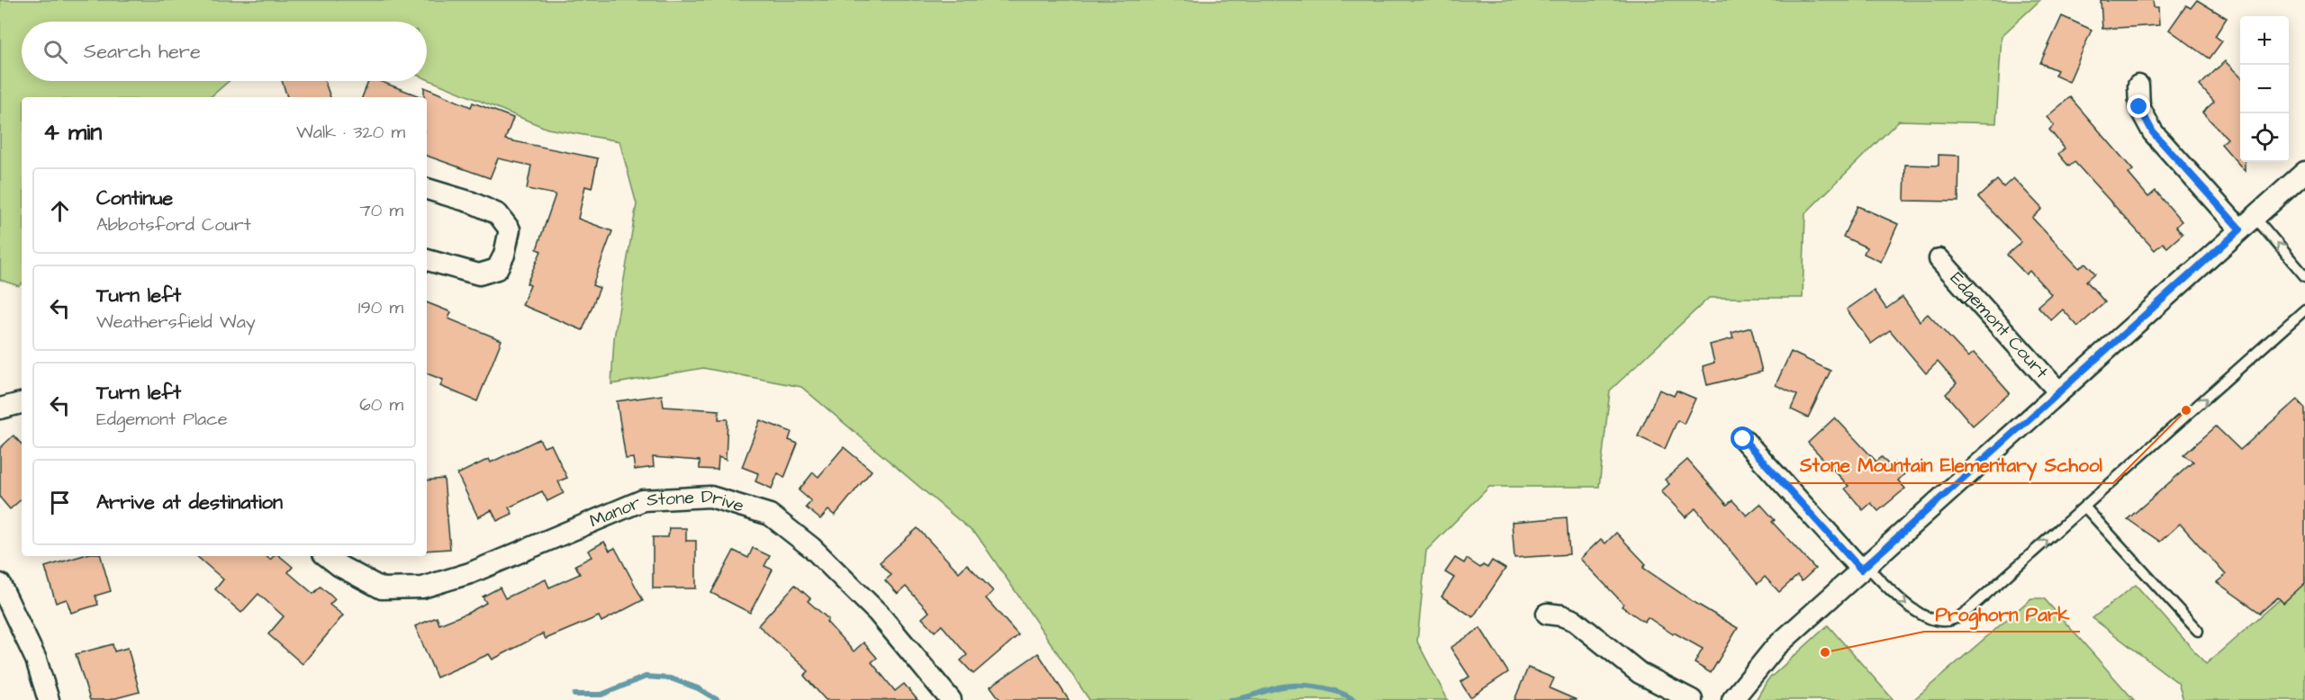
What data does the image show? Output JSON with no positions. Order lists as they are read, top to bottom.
{
  "streets": {
    "street": ["Edgemont Court", "Manor Stone Drive"]
  },
  "places": ["Stone Mountain Elementary School", "Proghorn Park"],
  "page": {
    "map_buttons": ["+", "−"],
    "search": "Search here",
    "heading": ["4 min", "Walk · 320 m"],
    "list": [
      ["Continue", "Abbotsford Court", "70 m"],
      ["Turn left", "Weathersfield Way", "190 m"],
      ["Turn left", "Edgemont Place", "60 m"],
      "Arrive at destination"
    ]
  }
}
